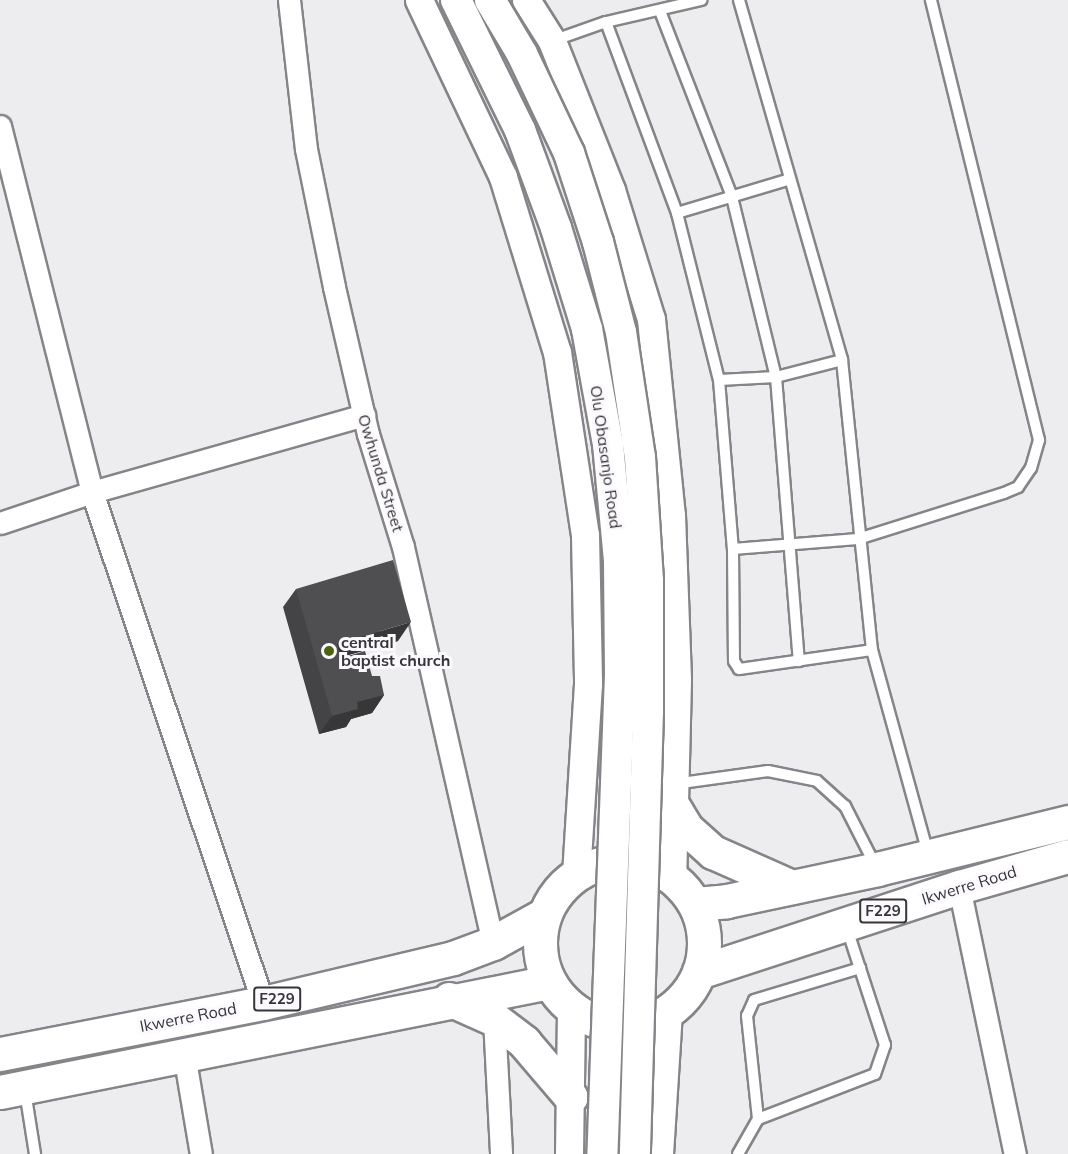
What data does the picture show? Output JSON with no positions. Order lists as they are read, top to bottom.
{
  "streets": {
    "main road": ["Olu Obasanjo Road", "Ikwerre Road", "F229"],
    "street": ["Owhunda Street"]
  },
  "crossings": [
    ["Owhunda Street", "Ikwerre Road"],
    ["Ikwerre Road", "F229"]
  ],
  "places": ["central baptist church"]
}
